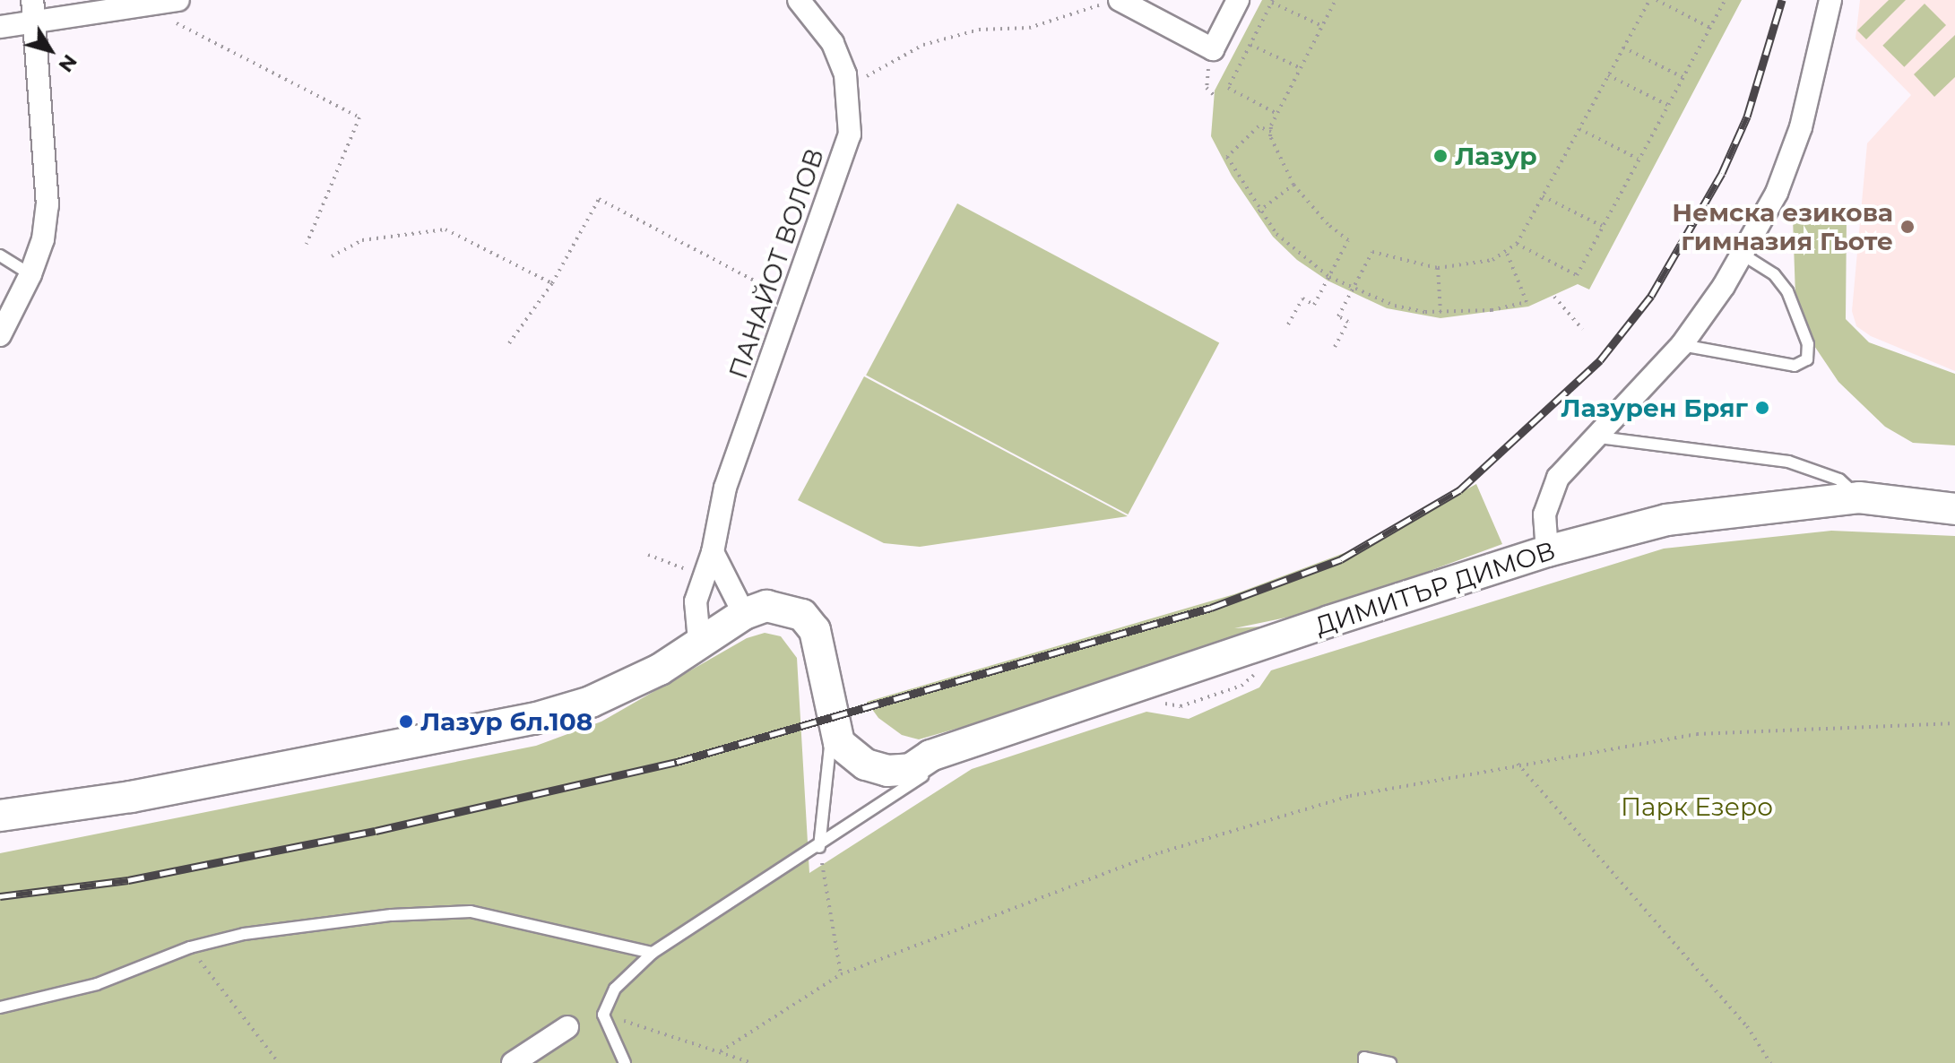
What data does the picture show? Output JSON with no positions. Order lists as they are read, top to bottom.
{
  "streets": {
    "main road": ["ДИМИТЪР ДИМОВ"],
    "street": ["ПАНАЙОТ ВОЛОВ"]
  },
  "parks": ["Парк Езеро"],
  "places": [
    "Лазур",
    "Немска езикова гимназия Гьоте",
    "Лазурен Бряг",
    "Лазур бл.108"
  ],
  "north": "bottom right"
}
